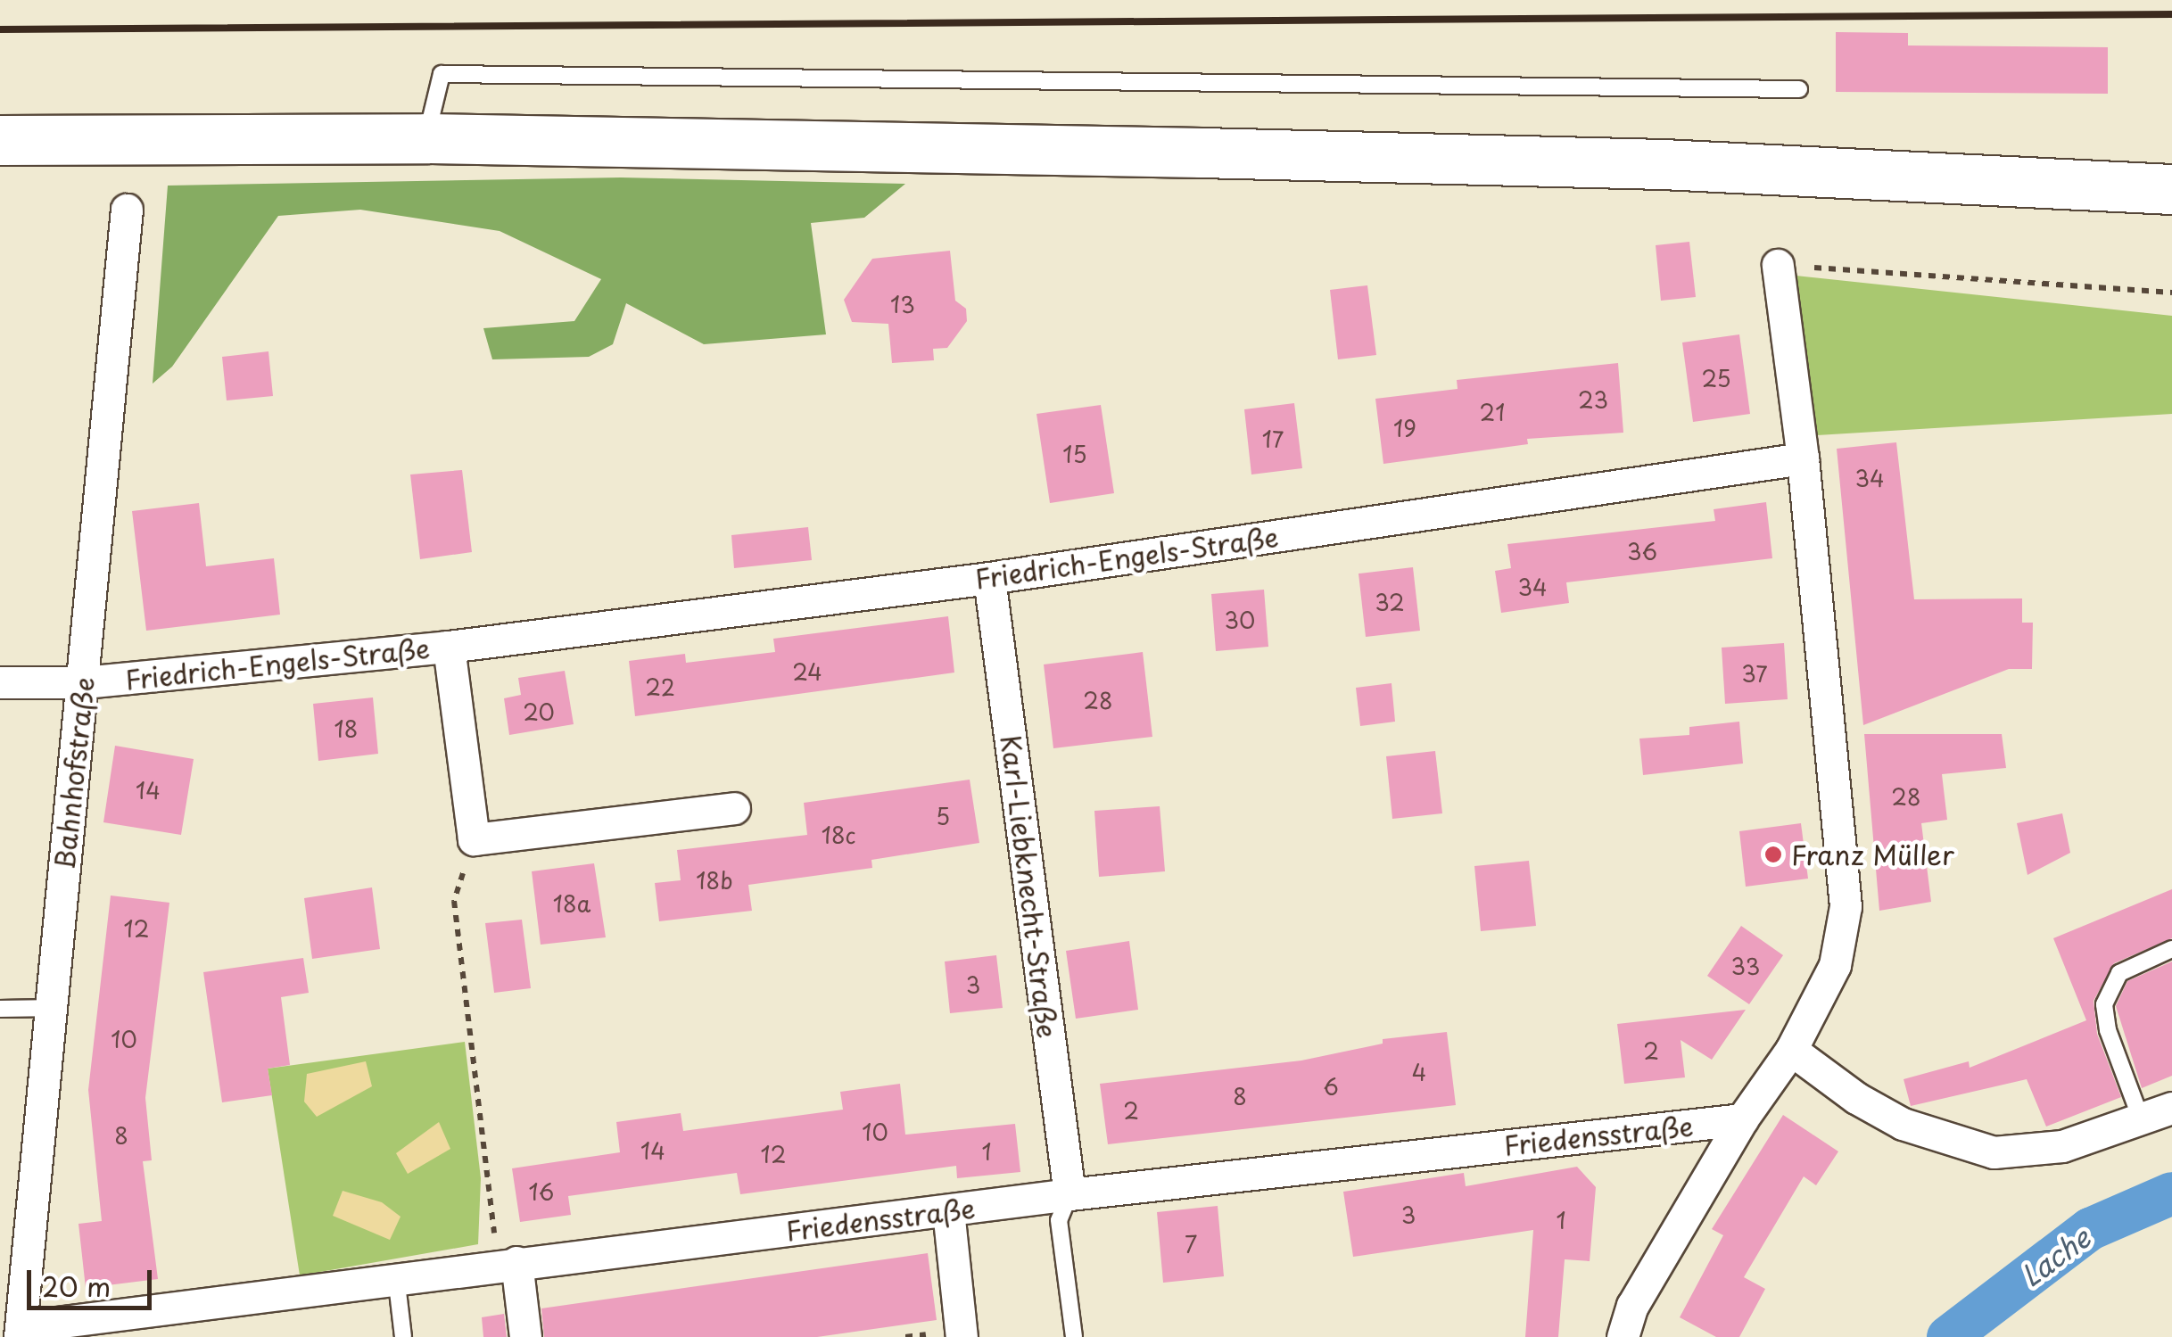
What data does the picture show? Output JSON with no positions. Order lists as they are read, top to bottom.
{
  "streets": {
    "street": [
      "Friedrich-Engels-Straße",
      "Bahnhofstraße",
      "Karl-Liebknecht-Straße",
      "Friedensstraße"
    ]
  },
  "crossings": [
    ["Friedrich-Engels-Straße", "Bahnhofstraße"],
    ["Friedrich-Engels-Straße", "Karl-Liebknecht-Straße"],
    ["Bahnhofstraße", "Friedensstraße"],
    ["Karl-Liebknecht-Straße", "Friedensstraße"]
  ],
  "water": ["Lache"],
  "places": ["Franz Müller"],
  "house_numbers": [
    "13",
    "25",
    "23",
    "21",
    "19",
    "17",
    "15",
    "34",
    "36",
    "34",
    "32",
    "30",
    "24",
    "37",
    "22",
    "28",
    "20",
    "18",
    "14",
    "28",
    "5",
    "18c",
    "18b",
    "18a",
    "12",
    "33",
    "3",
    "10",
    "2",
    "4",
    "6",
    "8",
    "2",
    "10",
    "8",
    "14",
    "1",
    "12",
    "16",
    "3",
    "1",
    "7"
  ],
  "scale_bar": "20 m"
}
